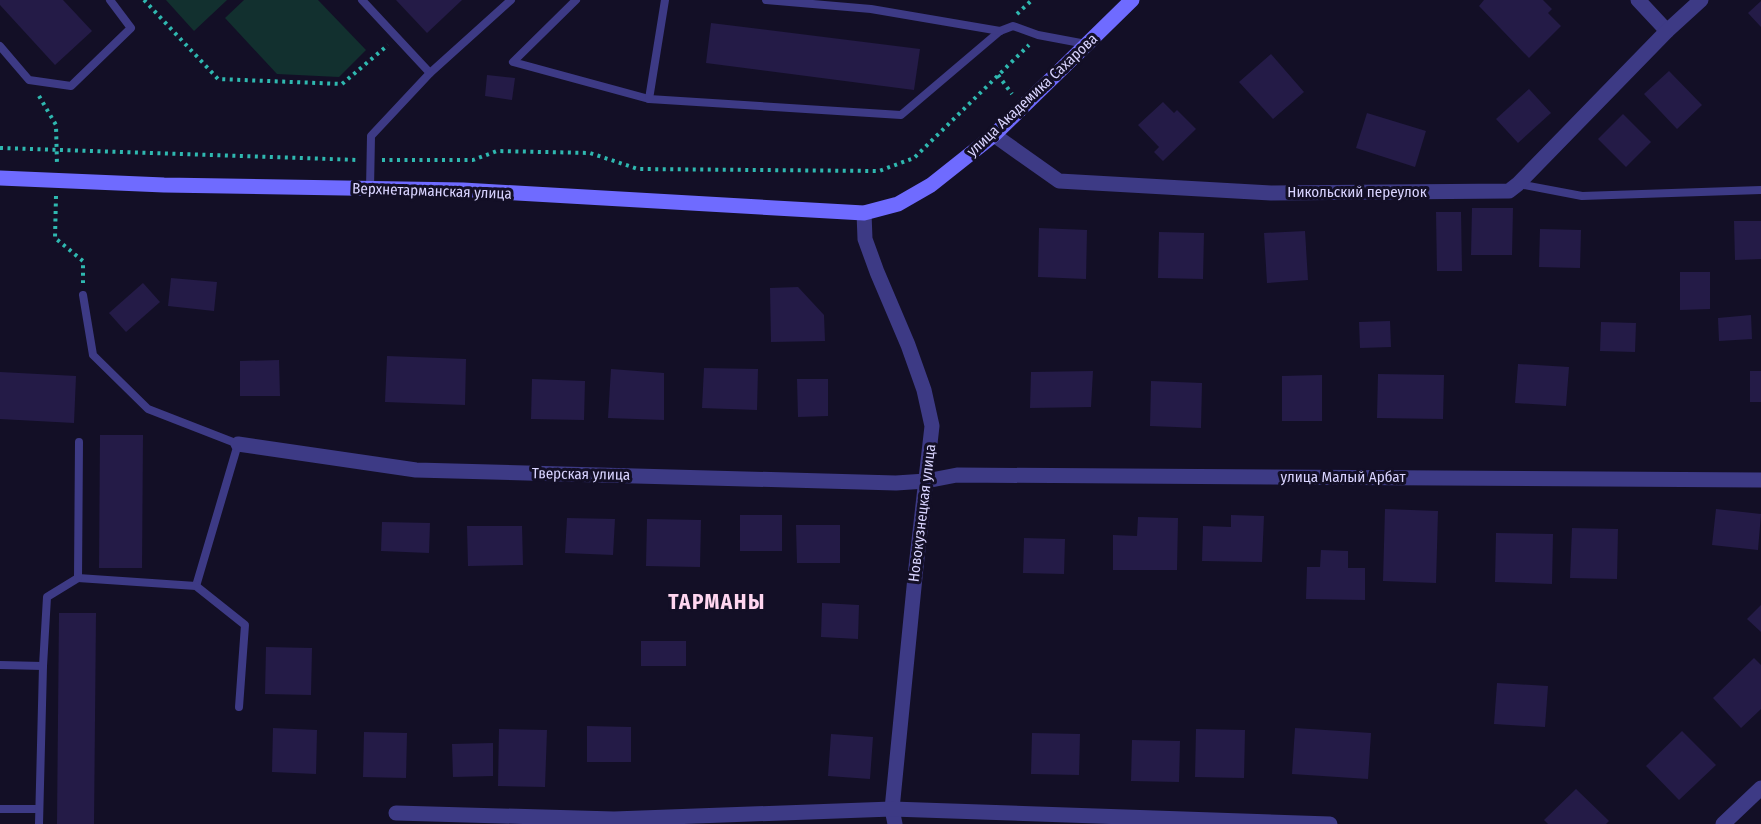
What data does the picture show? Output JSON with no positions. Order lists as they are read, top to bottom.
{
  "streets": {
    "street": [
      "улица Академика Сахарова",
      "Верхнетарманская улица",
      "Никольский переулок",
      "Тверская улица",
      "улица Малый Арбат",
      "Новокузнецкая улица"
    ]
  },
  "crossings": [
    ["улица Академика Сахарова", "Верхнетарманская улица"],
    ["улица Академика Сахарова", "Никольский переулок"],
    ["улица Академика Сахарова", "Новокузнецкая улица"],
    ["Верхнетарманская улица", "Новокузнецкая улица"],
    ["Тверская улица", "улица Малый Арбат"],
    ["Тверская улица", "Новокузнецкая улица"],
    ["улица Малый Арбат", "Новокузнецкая улица"]
  ],
  "districts": ["ТАРМАНЫ"]
}
